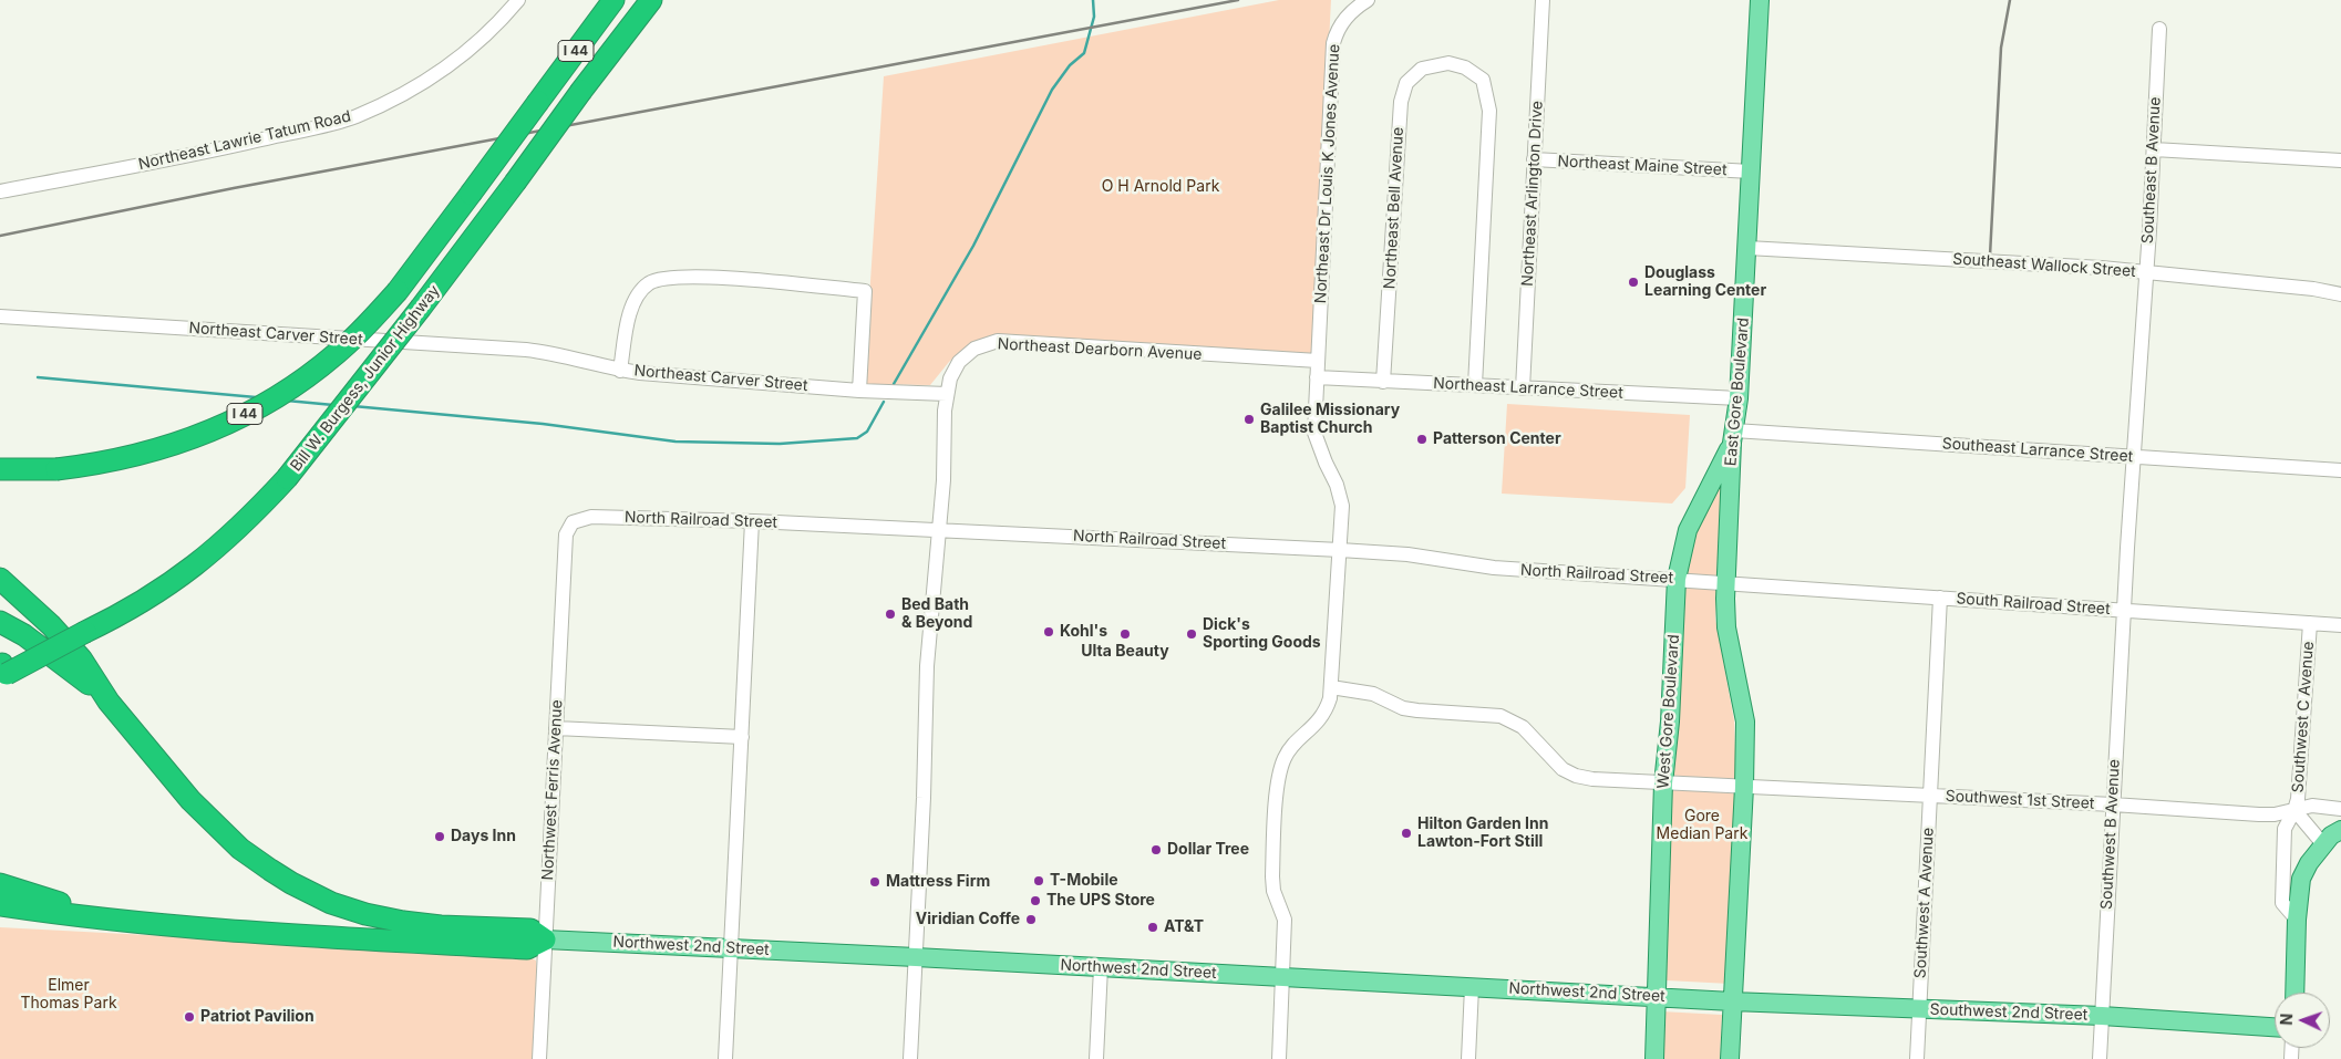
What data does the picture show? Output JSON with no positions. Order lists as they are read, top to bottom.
{
  "streets": {
    "highway": ["I 44", "Bill W. Burgess, Junior Highway"],
    "main road": [
      "East Gore Boulevard",
      "West Gore Boulevard",
      "Northwest 2nd Street",
      "Southwest 2nd Street"
    ],
    "street": [
      "Northeast Lawrie Tatum Road",
      "Northeast Maine Street",
      "Southeast B Avenue",
      "Northeast Dr Louis K Jones Avenue",
      "Northeast Arlington Drive",
      "Northeast Bell Avenue",
      "Southeast Wallock Street",
      "Northeast Carver Street",
      "Northeast Dearborn Avenue",
      "Northeast Larrance Street",
      "Southeast Larrance Street",
      "North Railroad Street",
      "South Railroad Street",
      "Southwest C Avenue",
      "Northwest Ferris Avenue",
      "Southwest 1st Street",
      "Southwest B Avenue",
      "Southwest A Avenue"
    ]
  },
  "crossings": [
    ["Northeast Maine Street", "Northeast Arlington Drive"],
    ["Northeast Maine Street", "East Gore Boulevard"],
    ["Southeast B Avenue", "Southeast Wallock Street"],
    ["Southeast B Avenue", "Southeast Larrance Street"],
    ["Southeast B Avenue", "South Railroad Street"],
    ["Southeast B Avenue", "Southwest B Avenue"],
    ["Northeast Dr Louis K Jones Avenue", "Northeast Dearborn Avenue"],
    ["Northeast Arlington Drive", "Northeast Larrance Street"],
    ["Northeast Bell Avenue", "Northeast Larrance Street"],
    ["Southeast Wallock Street", "East Gore Boulevard"],
    ["Northeast Carver Street", "Northeast Dearborn Avenue"],
    ["Northeast Dearborn Avenue", "North Railroad Street"],
    ["Northeast Dearborn Avenue", "Northwest 2nd Street"],
    ["Northeast Larrance Street", "East Gore Boulevard"],
    ["East Gore Boulevard", "Southeast Larrance Street"],
    ["East Gore Boulevard", "North Railroad Street"],
    ["East Gore Boulevard", "South Railroad Street"],
    ["East Gore Boulevard", "West Gore Boulevard"],
    ["Southeast Larrance Street", "West Gore Boulevard"],
    ["North Railroad Street", "South Railroad Street"],
    ["North Railroad Street", "West Gore Boulevard"],
    ["North Railroad Street", "Northwest Ferris Avenue"],
    ["South Railroad Street", "Southwest C Avenue"],
    ["South Railroad Street", "Southwest B Avenue"],
    ["South Railroad Street", "Southwest A Avenue"],
    ["West Gore Boulevard", "Southwest 1st Street"],
    ["West Gore Boulevard", "Northwest 2nd Street"],
    ["Southwest C Avenue", "Southwest 1st Street"],
    ["Northwest Ferris Avenue", "Northwest 2nd Street"],
    ["Southwest 1st Street", "Southwest B Avenue"],
    ["Southwest 1st Street", "Southwest A Avenue"],
    ["Southwest B Avenue", "Southwest 2nd Street"],
    ["Southwest A Avenue", "Southwest 2nd Street"],
    ["Northwest 2nd Street", "Southwest 2nd Street"]
  ],
  "parks": ["O H Arnold Park", "Gore Median Park", "Elmer Thomas Park"],
  "places": [
    "Douglass Learning Center",
    "Galilee Missionary Baptist Church",
    "Patterson Center",
    "Bed Bath & Beyond",
    "Kohl's",
    "Ulta Beauty",
    "Dick's Sporting Goods",
    "Hilton Garden Inn Lawton-Fort Still",
    "Days Inn",
    "Dollar Tree",
    "T-Mobile",
    "Mattress Firm",
    "The UPS Store",
    "Viridian Coffe",
    "AT&T",
    "Patriot Pavilion"
  ],
  "north": "left"
}
